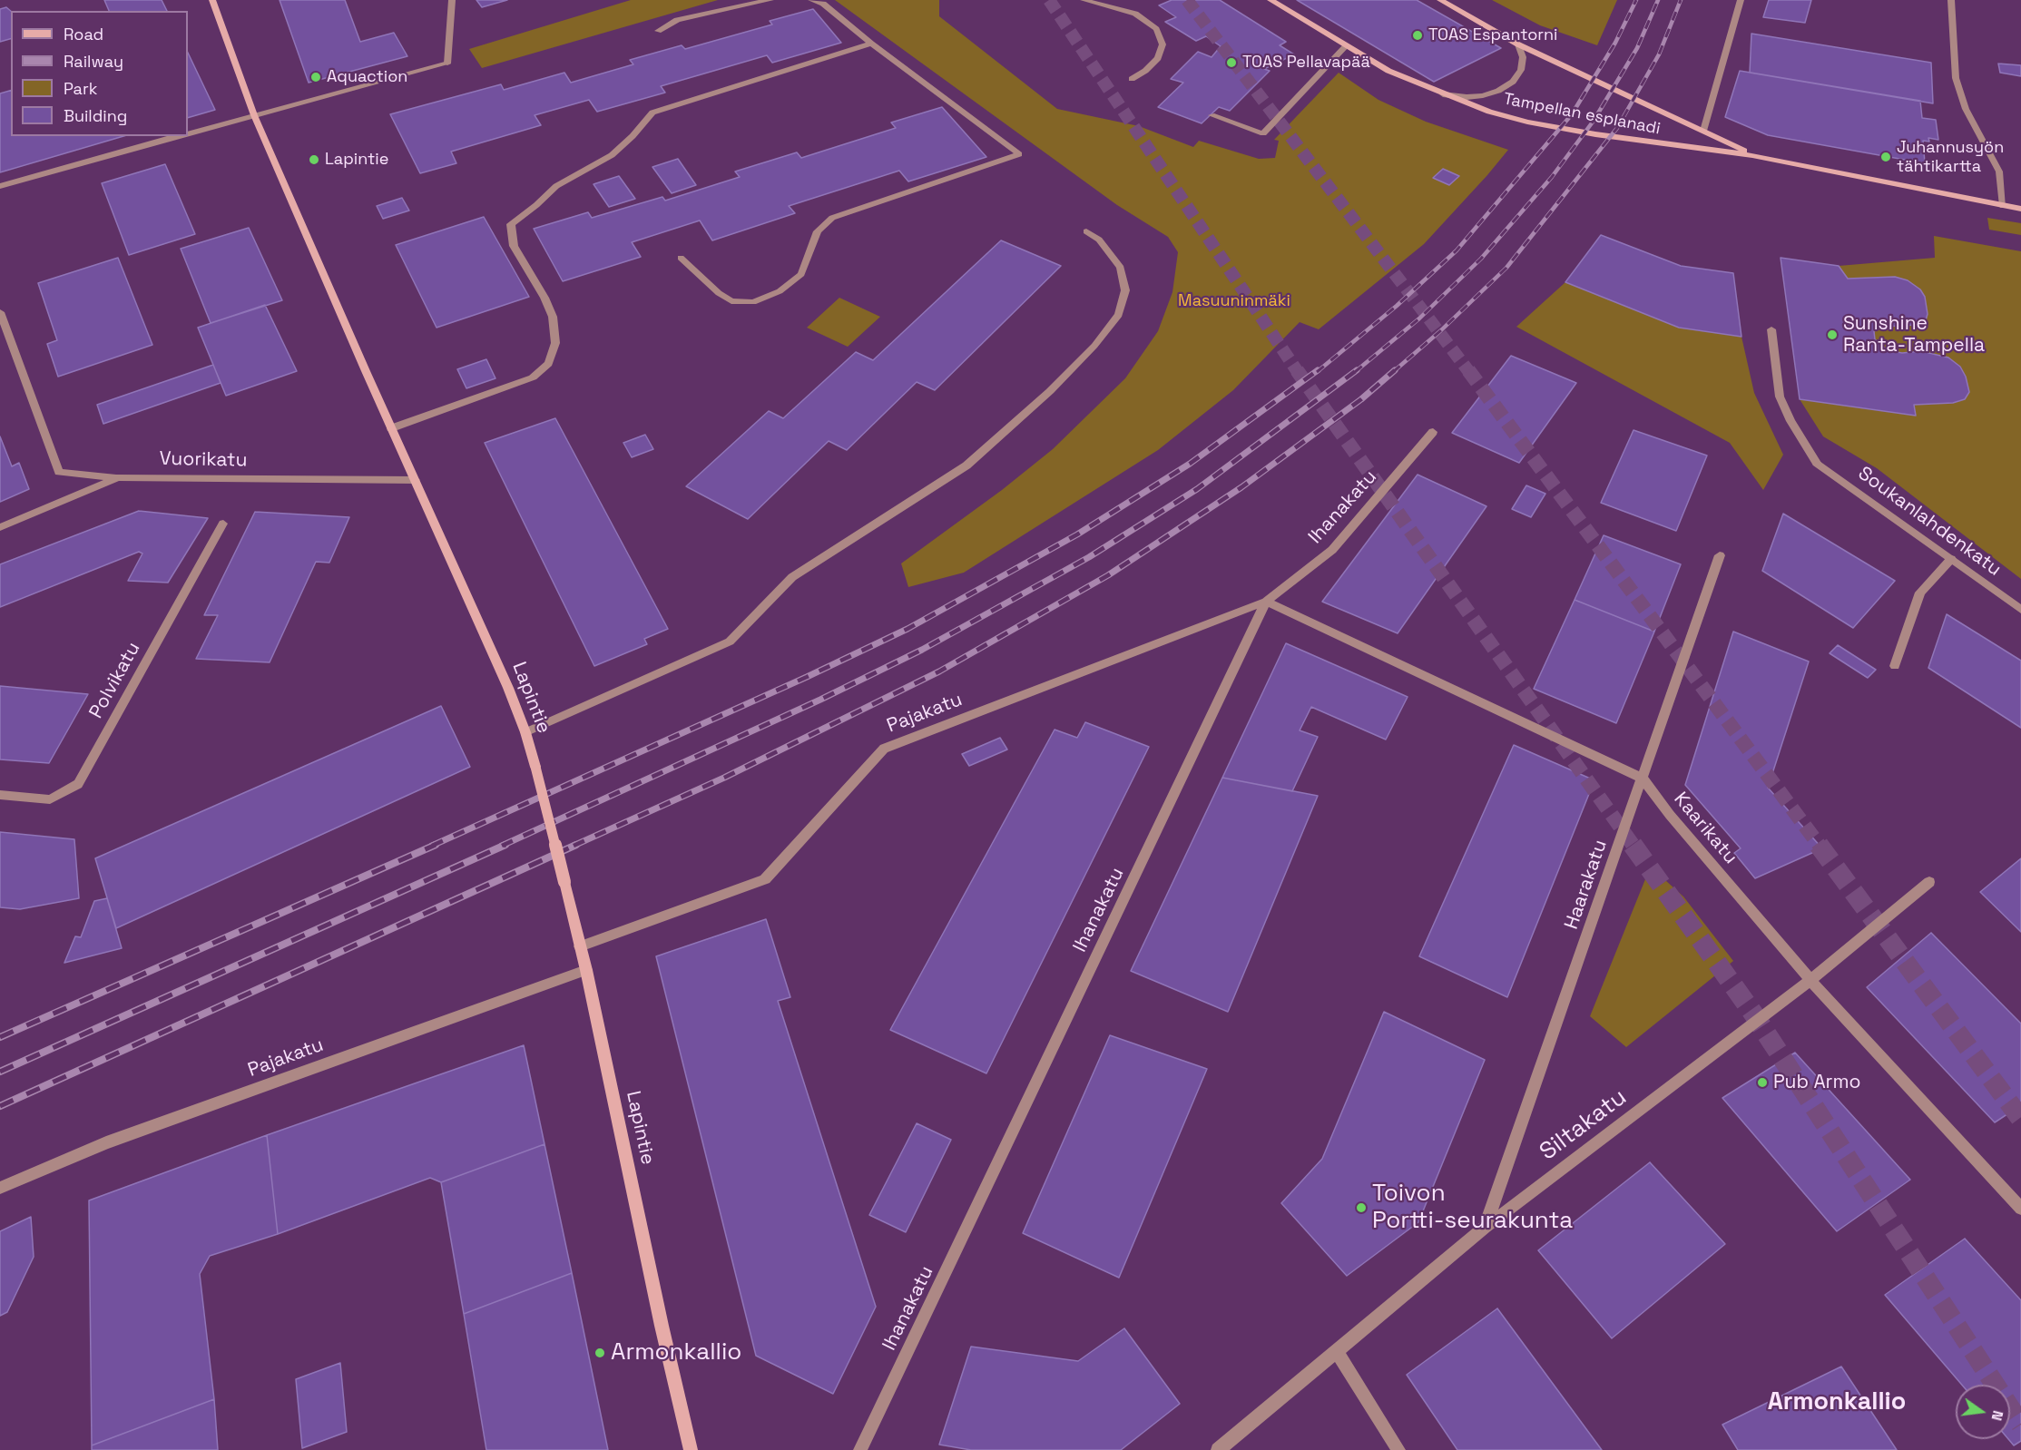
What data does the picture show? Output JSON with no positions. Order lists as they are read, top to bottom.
{
  "streets": {
    "main road": ["Tampellan esplanadi", "Lapintie"],
    "street": [
      "Vuorikatu",
      "Ihanakatu",
      "Soukanlahdenkatu",
      "Polvikatu",
      "Pajakatu",
      "Kaarikatu",
      "Haarakatu",
      "Siltakatu"
    ]
  },
  "crossings": [
    ["Vuorikatu", "Lapintie"],
    ["Ihanakatu", "Pajakatu"],
    ["Ihanakatu", "Kaarikatu"],
    ["Lapintie", "Pajakatu"],
    ["Pajakatu", "Kaarikatu"],
    ["Kaarikatu", "Haarakatu"],
    ["Kaarikatu", "Siltakatu"],
    ["Haarakatu", "Siltakatu"]
  ],
  "districts": ["Armonkallio"],
  "parks": ["Masuuninmäki"],
  "places": [
    "TOAS Espantorni",
    "TOAS Pellavapää",
    "Aquaction",
    "Juhannusyön tähtikartta",
    "Lapintie",
    "Sunshine Ranta-Tampella",
    "Pub Armo",
    "Toivon Portti-seurakunta",
    "Armonkallio"
  ],
  "legend": [
    "Road",
    "Railway",
    "Park",
    "Building"
  ],
  "north": "right"
}
